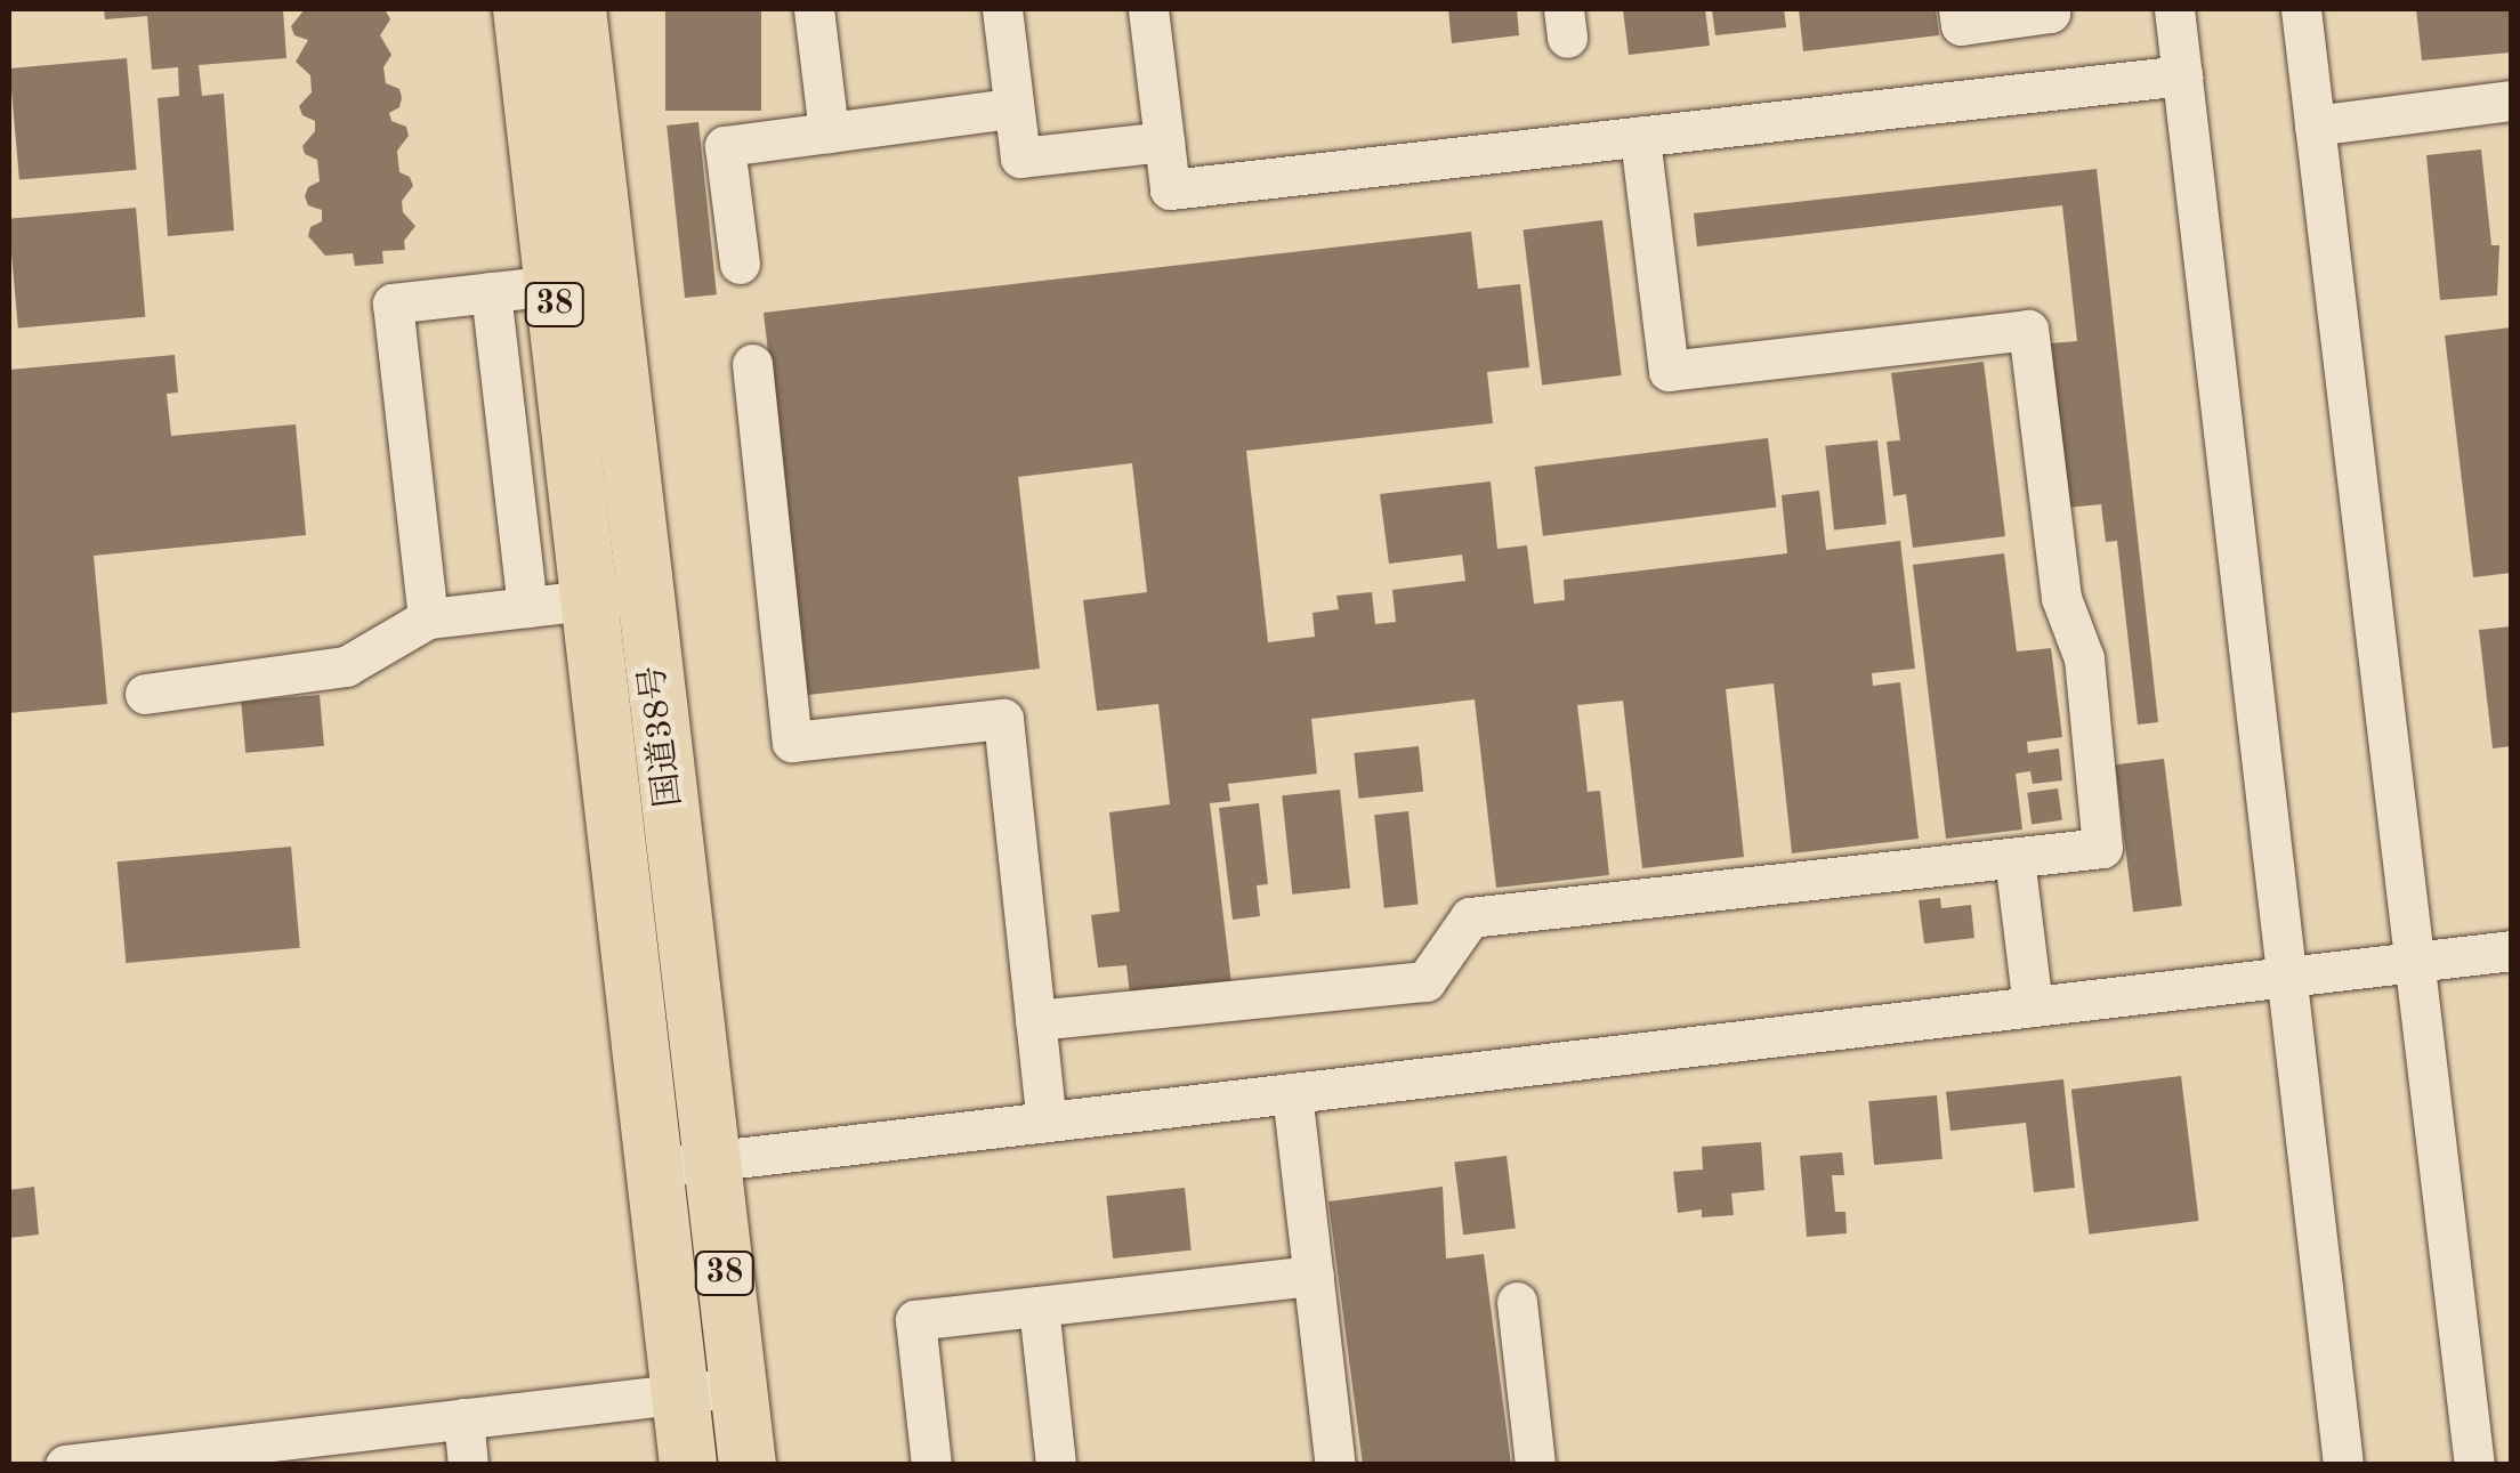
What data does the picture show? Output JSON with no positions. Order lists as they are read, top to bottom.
{
  "streets": {
    "highway": ["38", "国道38号"]
  }
}
